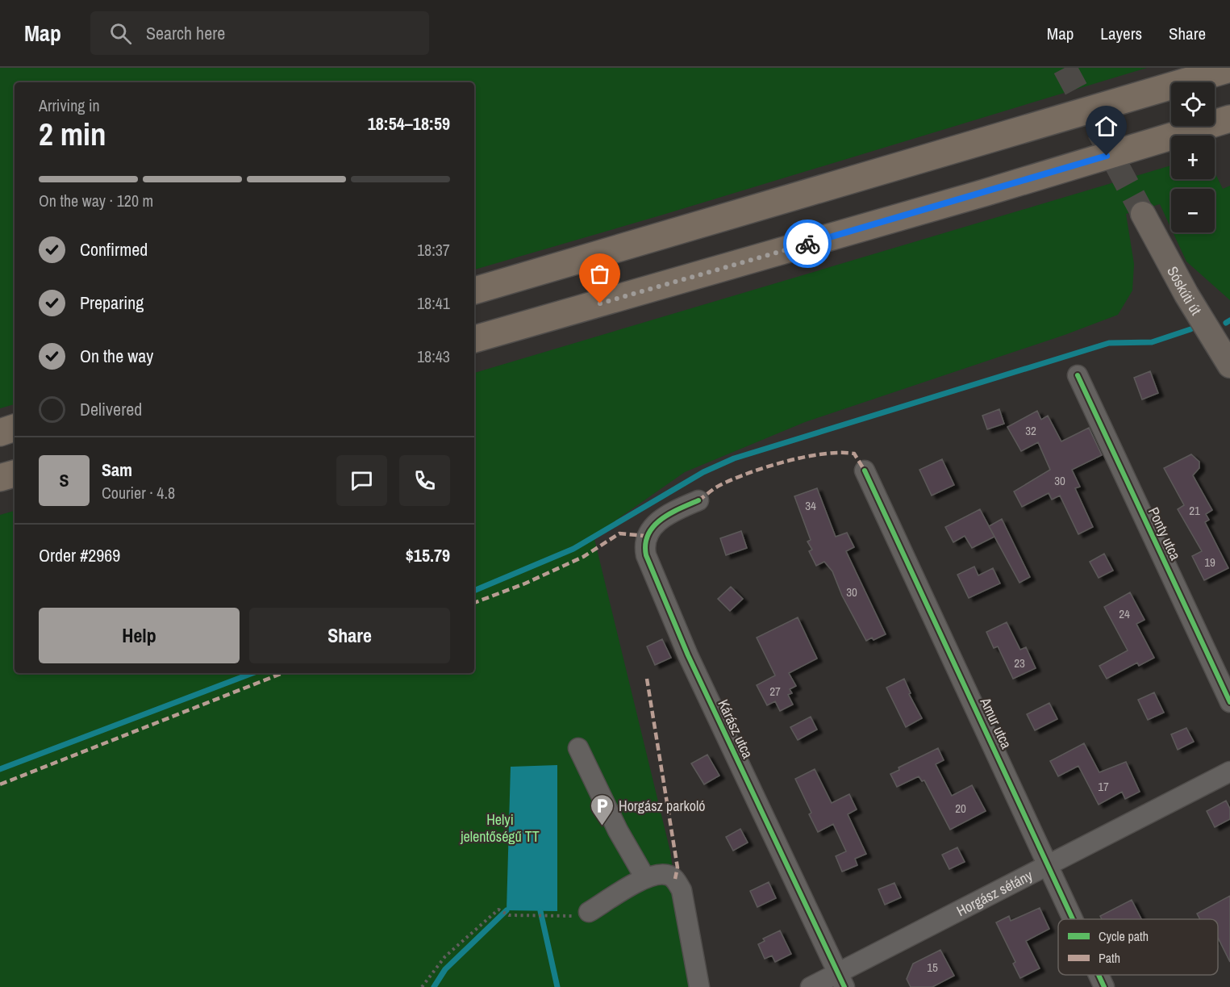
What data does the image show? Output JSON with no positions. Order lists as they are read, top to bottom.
{
  "streets": {
    "main road": ["Sóskúti út"],
    "street": [
      "Ponty utca",
      "Amur utca",
      "Kárász utca",
      "Horgász sétány"
    ]
  },
  "crossings": [
    ["Amur utca", "Horgász sétány"],
    ["Kárász utca", "Horgász sétány"]
  ],
  "parks": ["Helyi jelentőségű TT"],
  "places": {
    "parking": ["Horgász parkoló"]
  },
  "house_numbers": [
    "32",
    "30",
    "34",
    "21",
    "19",
    "30",
    "24",
    "23",
    "27",
    "17",
    "20",
    "15"
  ],
  "legend": ["Cycle path", "Path"],
  "page": {
    "header": "Map",
    "search": "Search here",
    "nav": ["Map", "Layers", "Share"],
    "map_buttons": ["+", "−"],
    "heading": ["2 min", "Arriving in", "18:54–18:59"],
    "panel": [
      "Sam",
      "Courier · 4.8",
      "Order #2969",
      "$15.79"
    ],
    "bar": "On the way · 120 m",
    "list": [
      ["Confirmed", "18:37"],
      ["Preparing", "18:41"],
      ["On the way", "18:43"],
      "Delivered"
    ],
    "round": "S",
    "buttons": ["Help", "Share"]
  }
}
